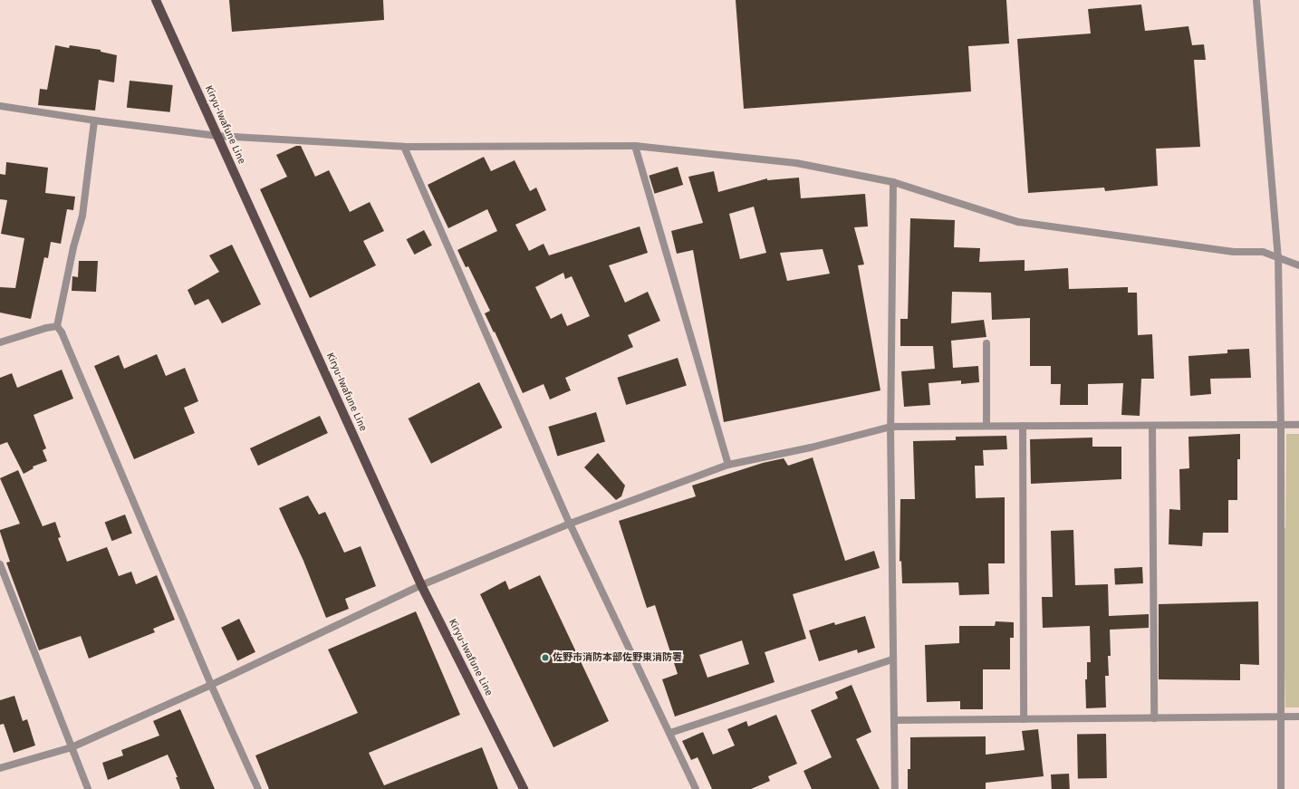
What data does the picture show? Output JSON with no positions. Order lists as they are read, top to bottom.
{
  "streets": {
    "main road": ["Kiryu-Iwafune Line"]
  },
  "places": ["佐野市消防本部佐野東消防署"]
}
